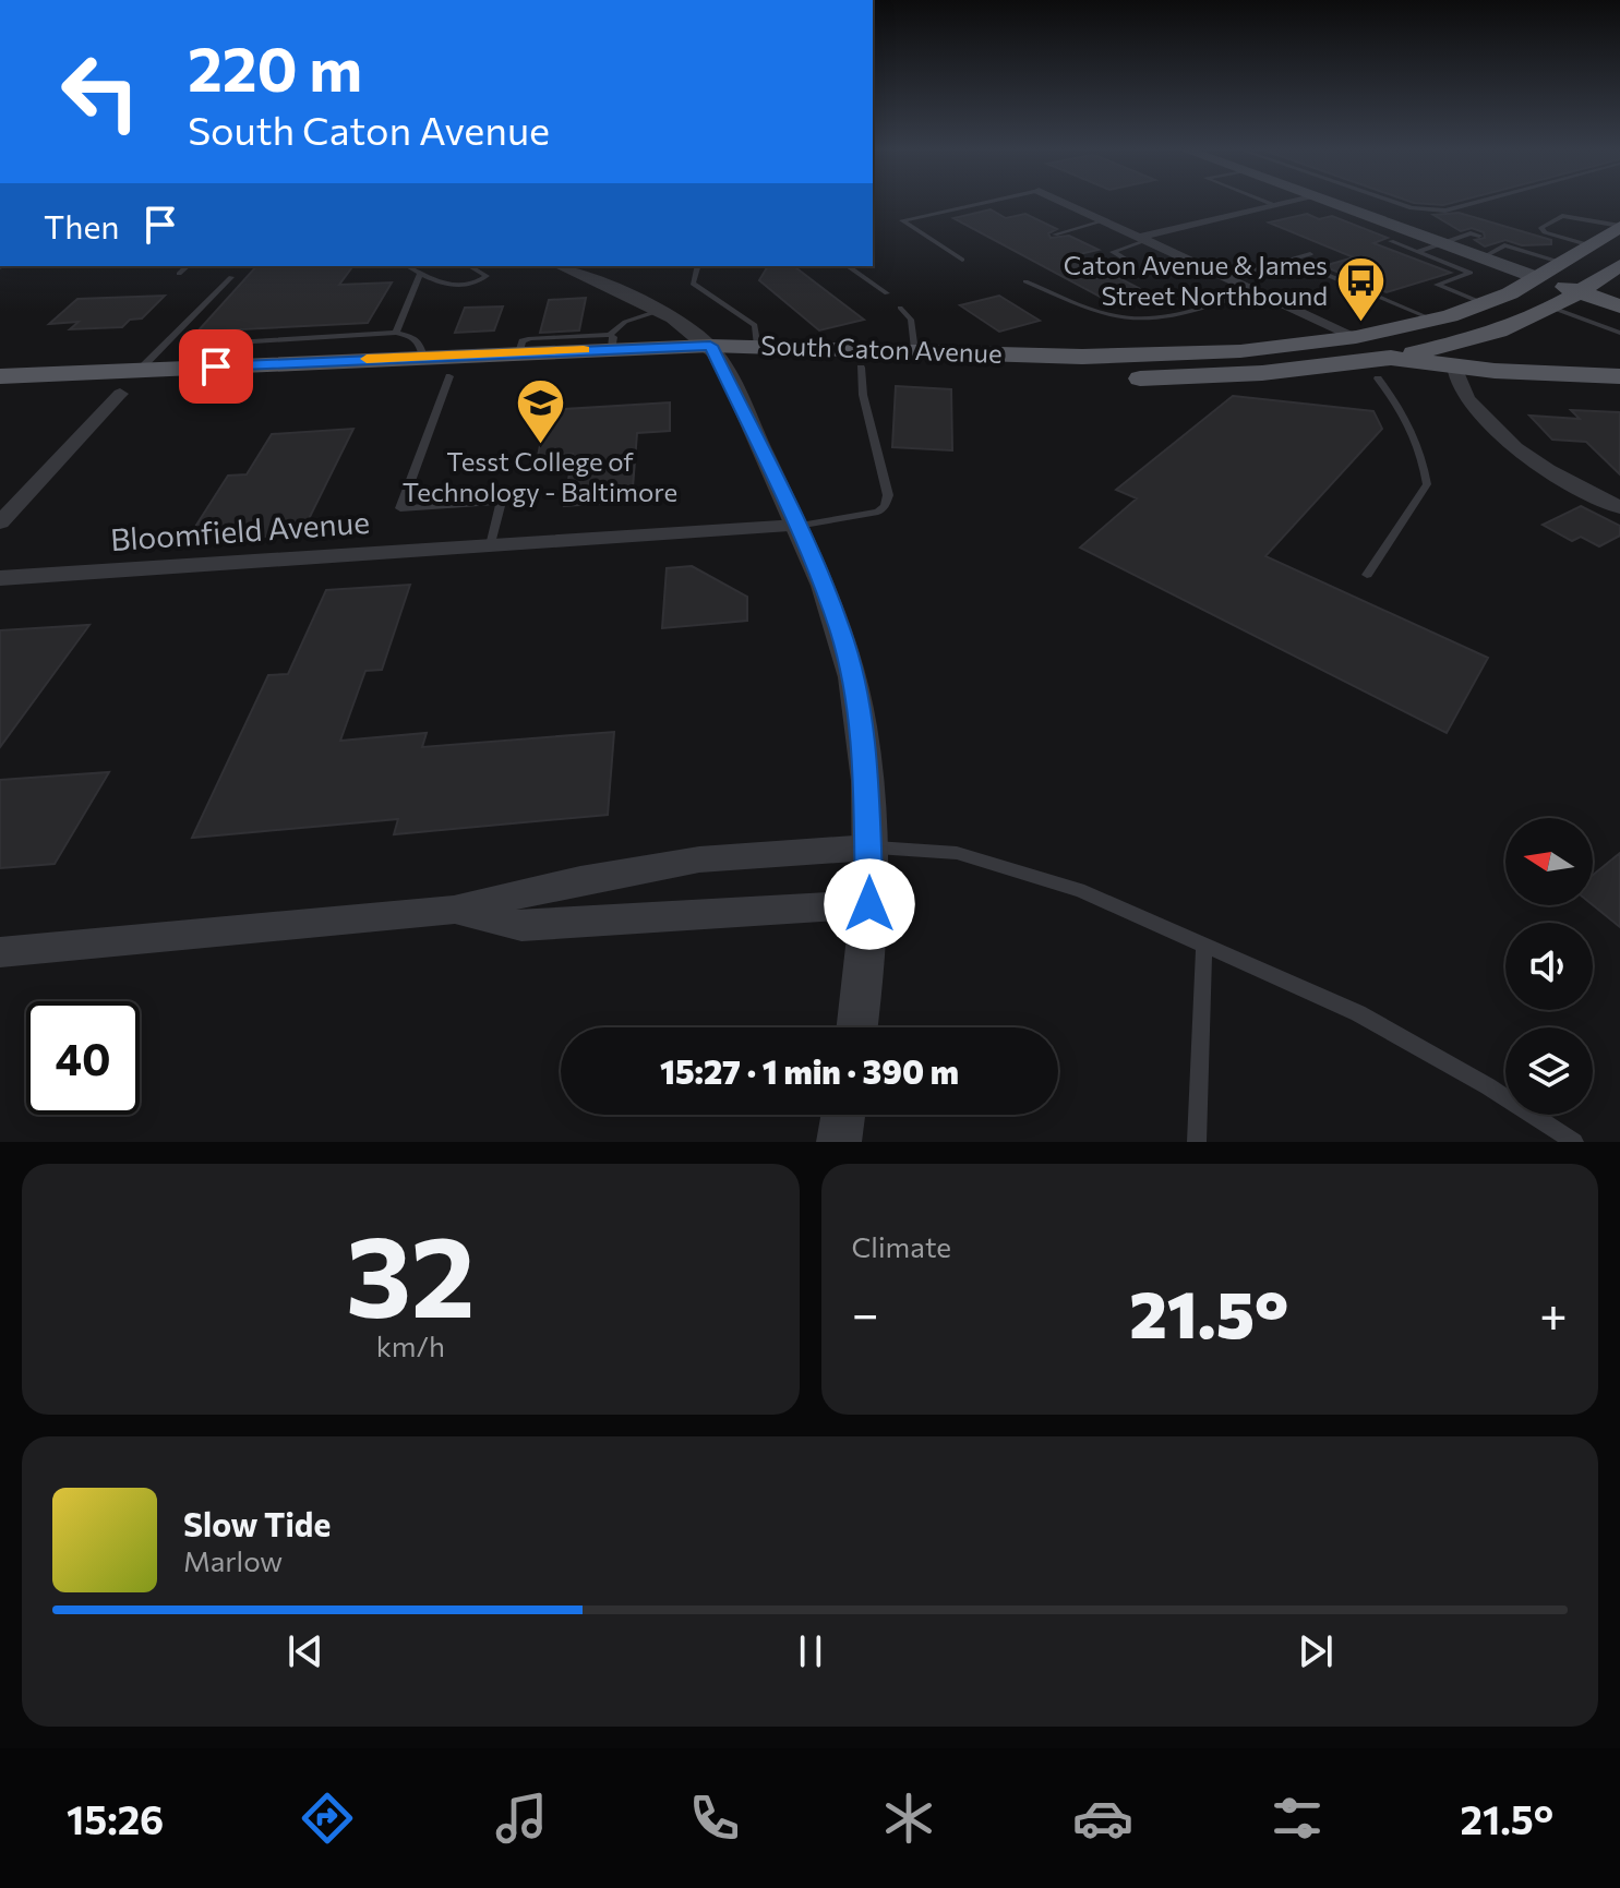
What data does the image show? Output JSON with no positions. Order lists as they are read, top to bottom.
{
  "streets": {
    "main road": ["South Caton Avenue"],
    "street": ["Bloomfield Avenue"]
  },
  "places": {
    "bus stop": ["Caton Avenue & James Street Northbound"],
    "school or university": ["Tesst College of Technology - Baltimore"]
  },
  "north": "left",
  "page": {
    "turn": ["220 m", "South Caton Avenue"],
    "then": "Then",
    "limit": "40",
    "trip": "15:27 · 1 min · 390 m",
    "tile": [
      ["32", "km/h"],
      "Climate"
    ],
    "heat": ["−", "21.5°", "+"],
    "song": ["Slow Tide", "Marlow"],
    "tabs": ["15:26", "21.5°"]
  }
}
